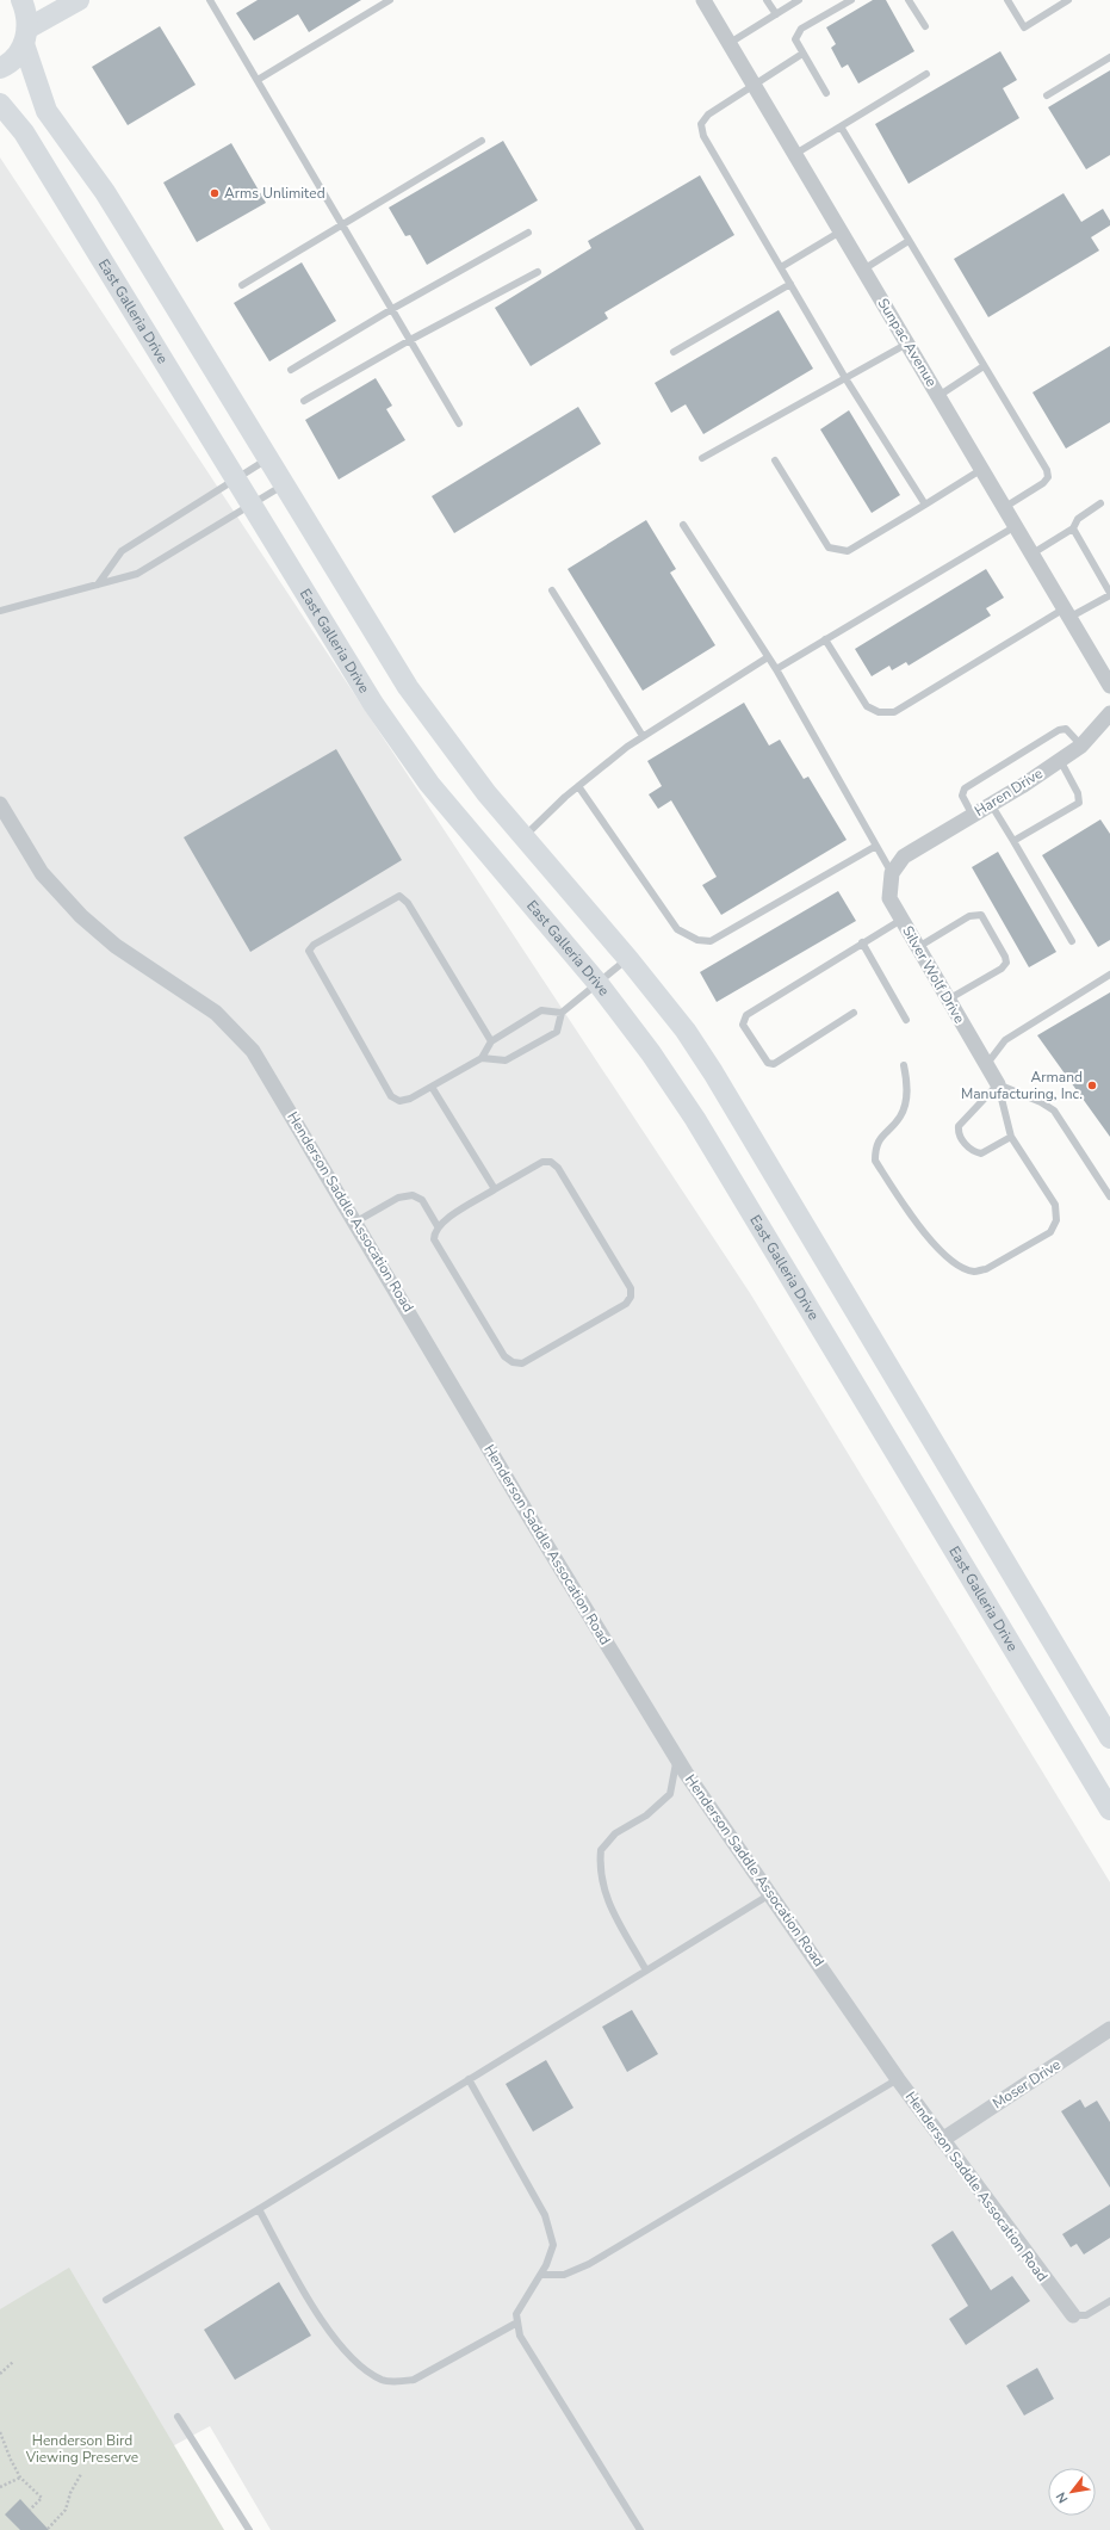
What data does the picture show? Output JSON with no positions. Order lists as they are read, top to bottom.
{
  "streets": {
    "main road": ["East Galleria Drive"],
    "street": [
      "Sunpac Avenue",
      "Haren Drive",
      "Silver Wolf Drive",
      "Henderson Saddle Assocation Road",
      "Moser Drive"
    ]
  },
  "crossings": [
    ["Haren Drive", "Silver Wolf Drive"],
    ["Henderson Saddle Assocation Road", "Moser Drive"]
  ],
  "parks": ["Henderson Bird Viewing Preserve"],
  "places": ["Arms Unlimited", "Armand Manufacturing, Inc."],
  "north": "bottom left"
}
